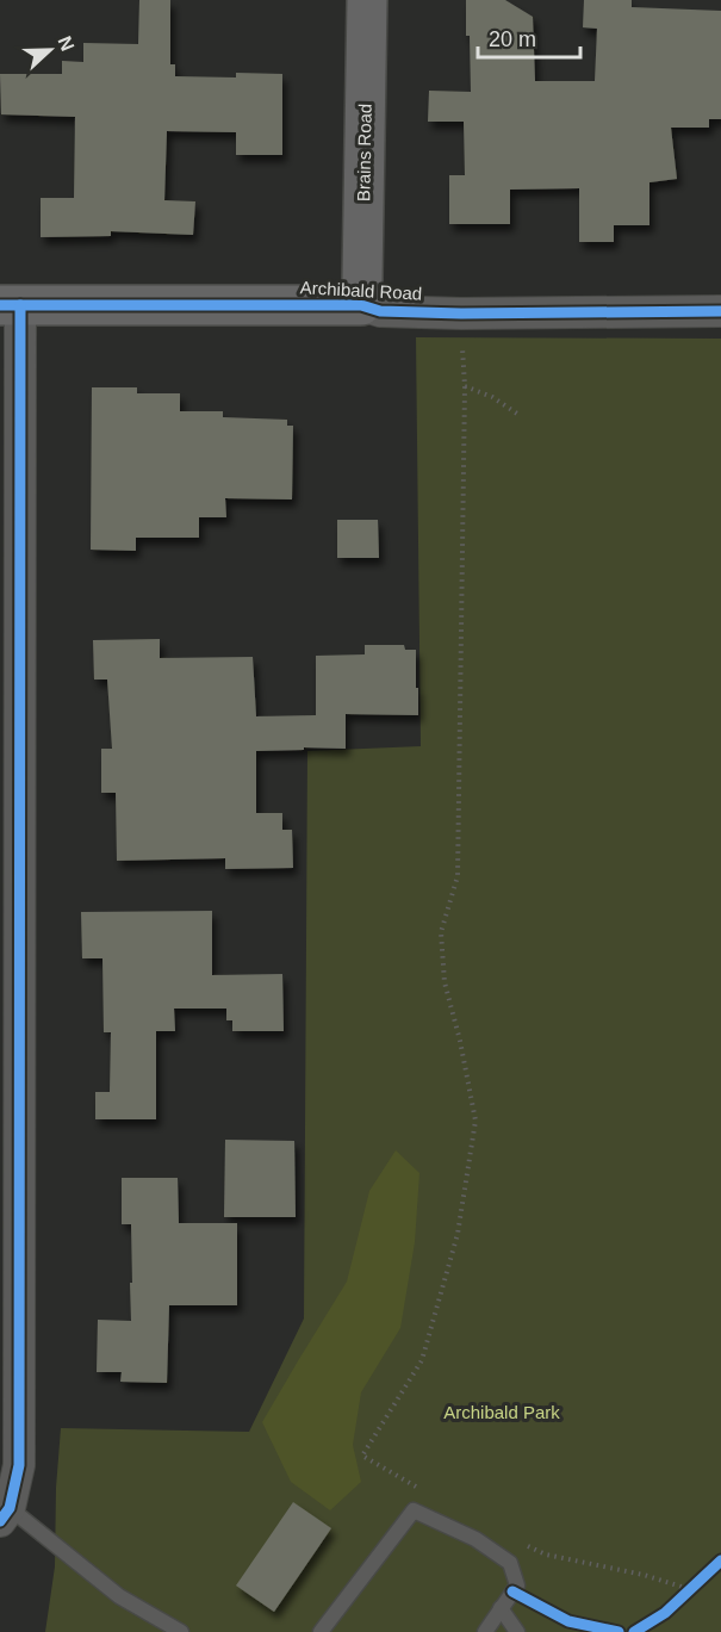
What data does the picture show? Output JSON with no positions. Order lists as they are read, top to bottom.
{
  "streets": {
    "street": ["Brains Road", "Archibald Road"]
  },
  "crossings": [
    ["Brains Road", "Archibald Road"]
  ],
  "parks": ["Archibald Park"],
  "scale_bar": "20 m",
  "north": "right"
}
